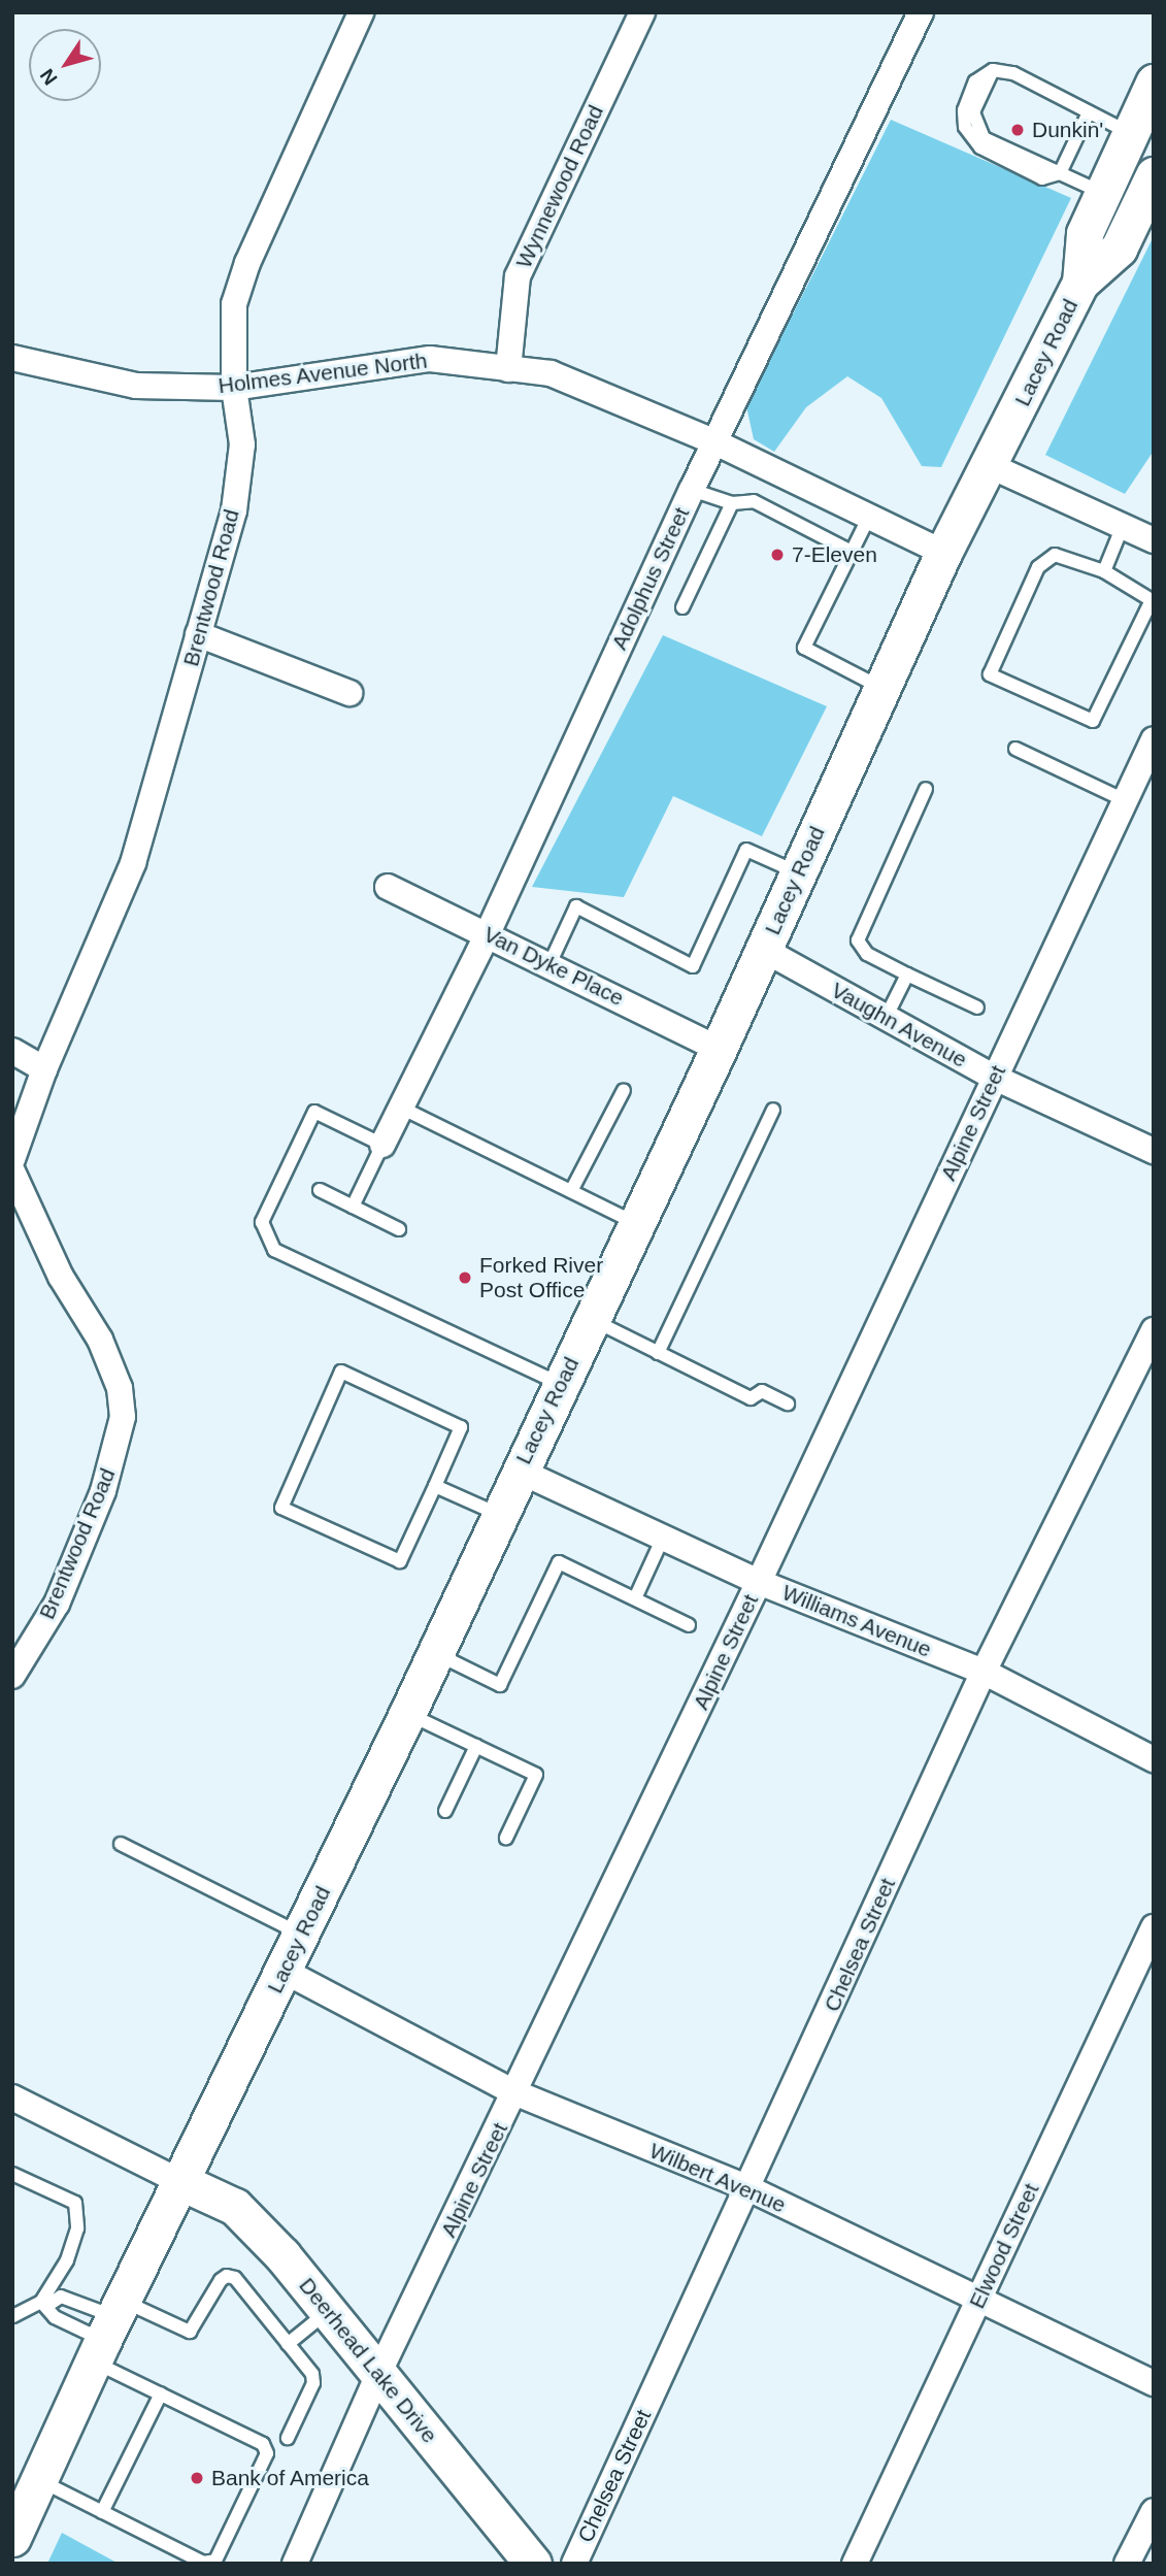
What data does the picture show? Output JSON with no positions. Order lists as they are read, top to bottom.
{
  "streets": {
    "main road": ["Lacey Road", "Deerhead Lake Drive"],
    "street": [
      "Wynnewood Road",
      "Holmes Avenue North",
      "Adolphus Street",
      "Brentwood Road",
      "Van Dyke Place",
      "Vaughn Avenue",
      "Alpine Street",
      "Williams Avenue",
      "Chelsea Street",
      "Wilbert Avenue",
      "Elwood Street"
    ]
  },
  "crossings": [
    ["Wynnewood Road", "Holmes Avenue North"],
    ["Lacey Road", "Holmes Avenue North"],
    ["Lacey Road", "Van Dyke Place"],
    ["Lacey Road", "Vaughn Avenue"],
    ["Lacey Road", "Williams Avenue"],
    ["Lacey Road", "Wilbert Avenue"],
    ["Lacey Road", "Deerhead Lake Drive"],
    ["Holmes Avenue North", "Adolphus Street"],
    ["Holmes Avenue North", "Brentwood Road"],
    ["Adolphus Street", "Van Dyke Place"],
    ["Vaughn Avenue", "Alpine Street"],
    ["Alpine Street", "Williams Avenue"],
    ["Alpine Street", "Wilbert Avenue"],
    ["Alpine Street", "Deerhead Lake Drive"],
    ["Williams Avenue", "Chelsea Street"],
    ["Chelsea Street", "Wilbert Avenue"],
    ["Wilbert Avenue", "Elwood Street"]
  ],
  "places": [
    "Dunkin'",
    "7-Eleven",
    "Forked River Post Office",
    "Bank of America"
  ],
  "north": "bottom left"
}
